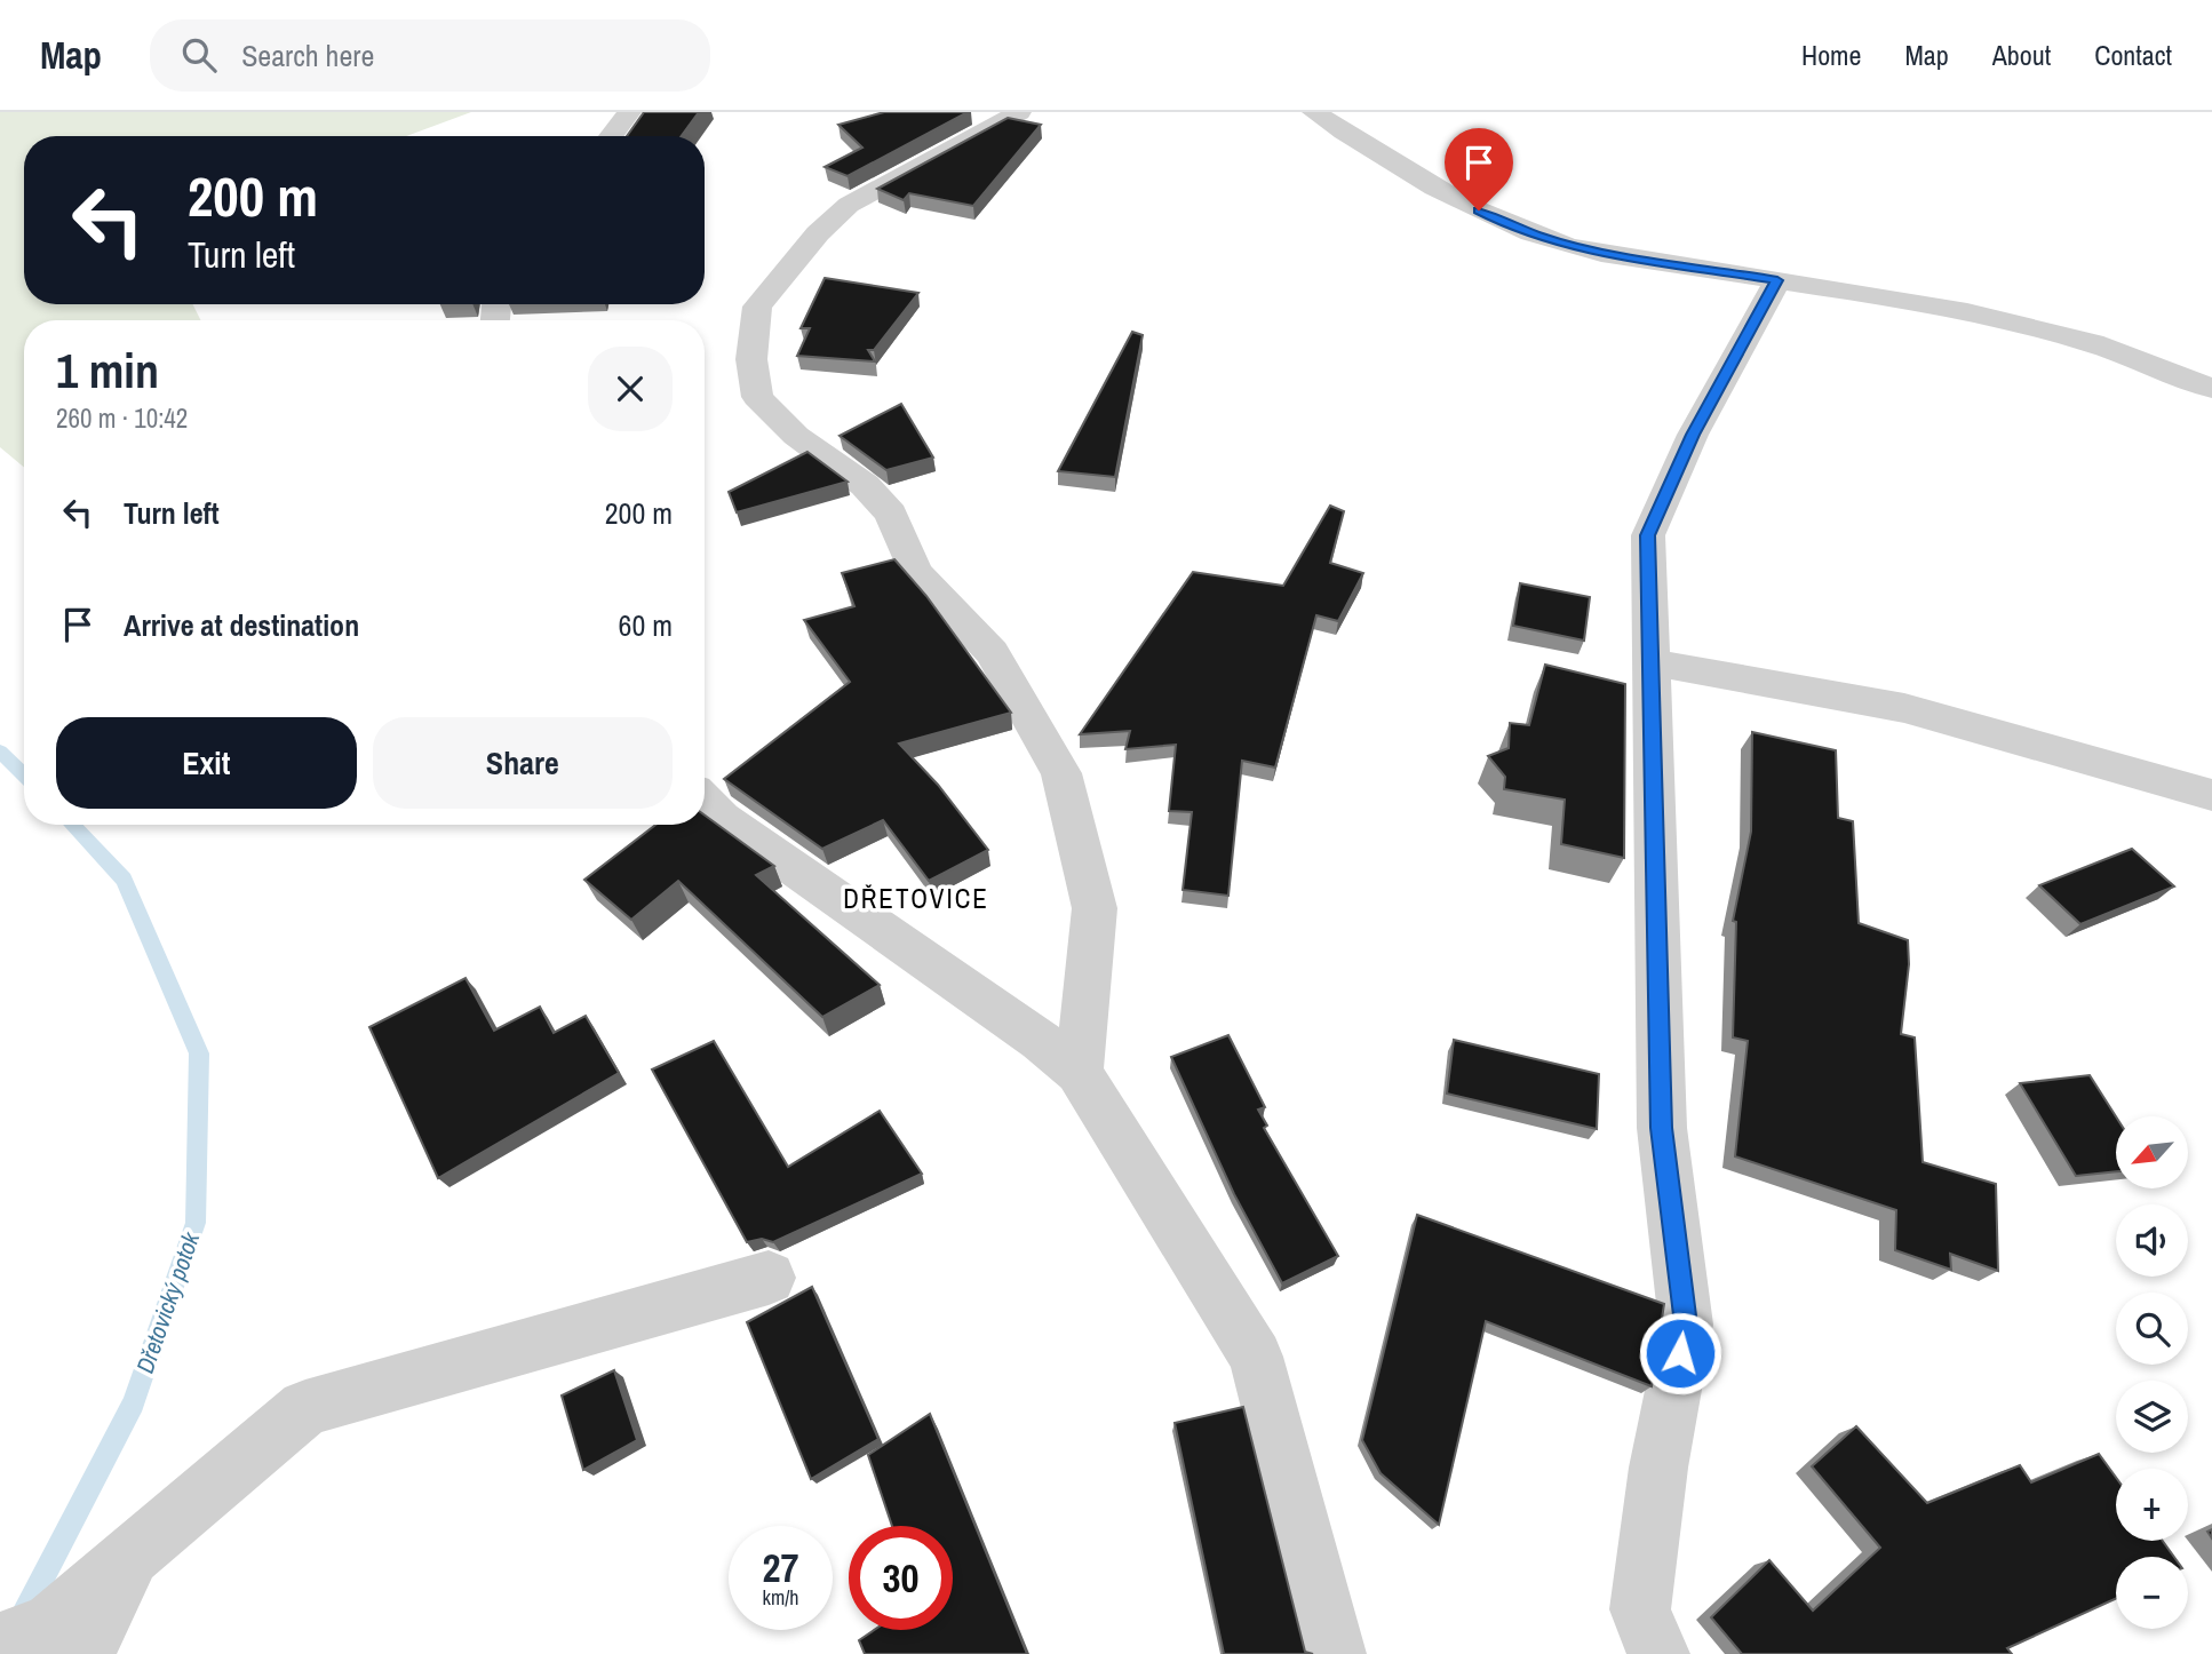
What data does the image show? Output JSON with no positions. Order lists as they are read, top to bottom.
{
  "districts": ["DŘETOVICE"],
  "water": ["Dřetovický potok"],
  "north": "bottom left",
  "page": {
    "header": "Map",
    "search": "Search here",
    "nav": [
      "Home",
      "Map",
      "About",
      "Contact"
    ],
    "turn": ["200 m", "Turn left"],
    "heading": ["1 min", "260 m · 10:42"],
    "list": [
      {
        "name": "Turn left",
        "value": "200 m"
      },
      {
        "name": "Arrive at destination",
        "value": "60 m"
      }
    ],
    "buttons": ["Exit", "Share"],
    "map_buttons": ["+", "−"],
    "speed": "27 km/h",
    "limit": "30"
  }
}
